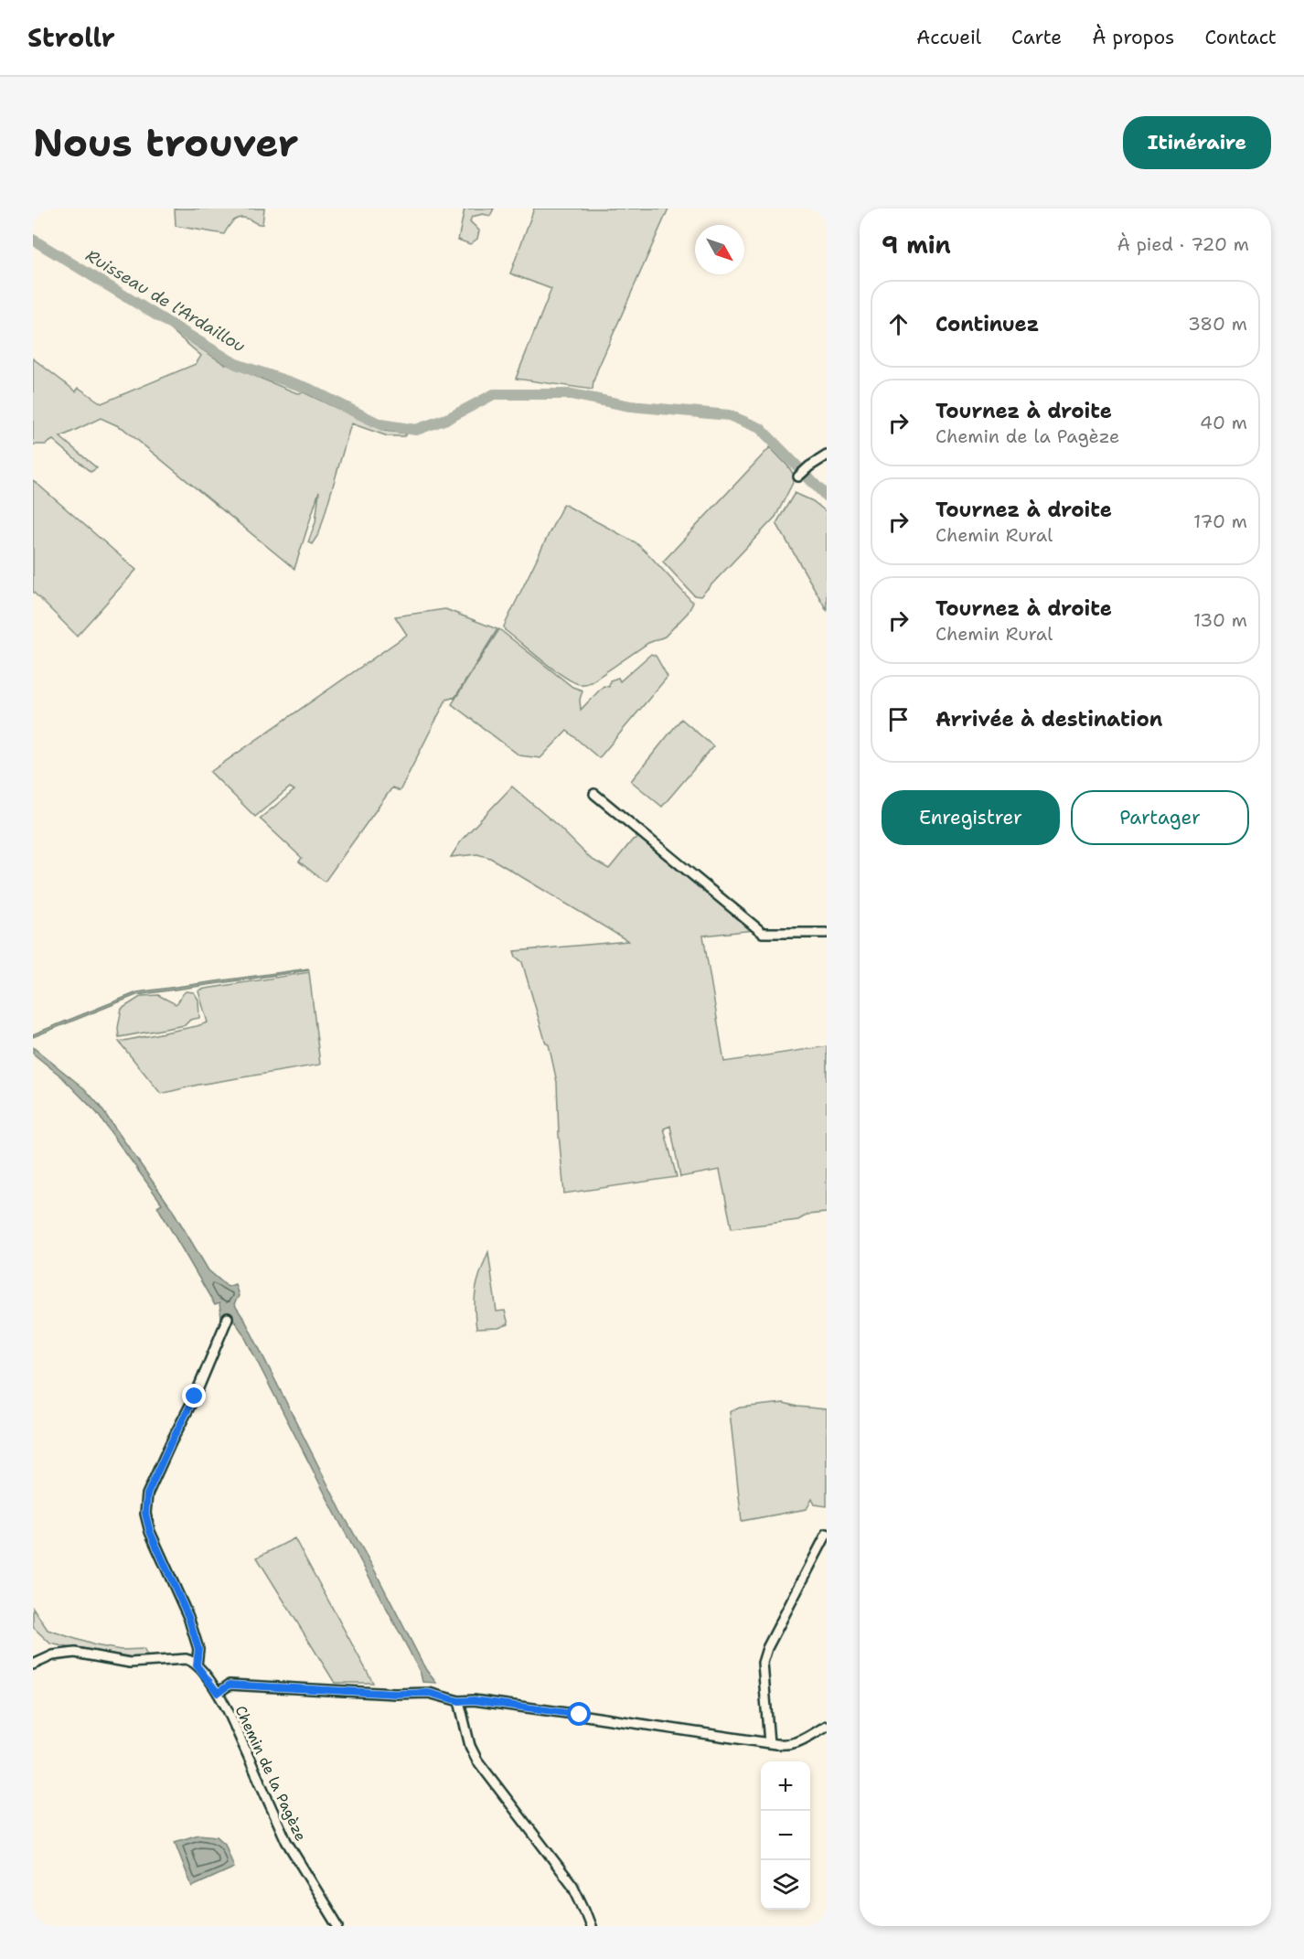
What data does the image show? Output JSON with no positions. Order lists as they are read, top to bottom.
{
  "streets": {
    "street": ["Chemin de la Pagèze"]
  },
  "water": ["Ruisseau de l'Ardaillou"],
  "north": "bottom right",
  "page": {
    "header": "Strollr",
    "nav": [
      "Accueil",
      "Carte",
      "À propos",
      "Contact"
    ],
    "buttons": [
      "Itinéraire",
      ["Enregistrer", "Partager"]
    ],
    "title": "Nous trouver",
    "heading": ["9 min", "À pied · 720 m"],
    "list": [
      ["Continuez", "380 m"],
      ["Tournez à droite", "Chemin de la Pagèze", "40 m"],
      ["Tournez à droite", "Chemin Rural", "170 m"],
      ["Tournez à droite", "Chemin Rural", "130 m"],
      "Arrivée à destination"
    ],
    "map_buttons": ["+", "−"]
  }
}
